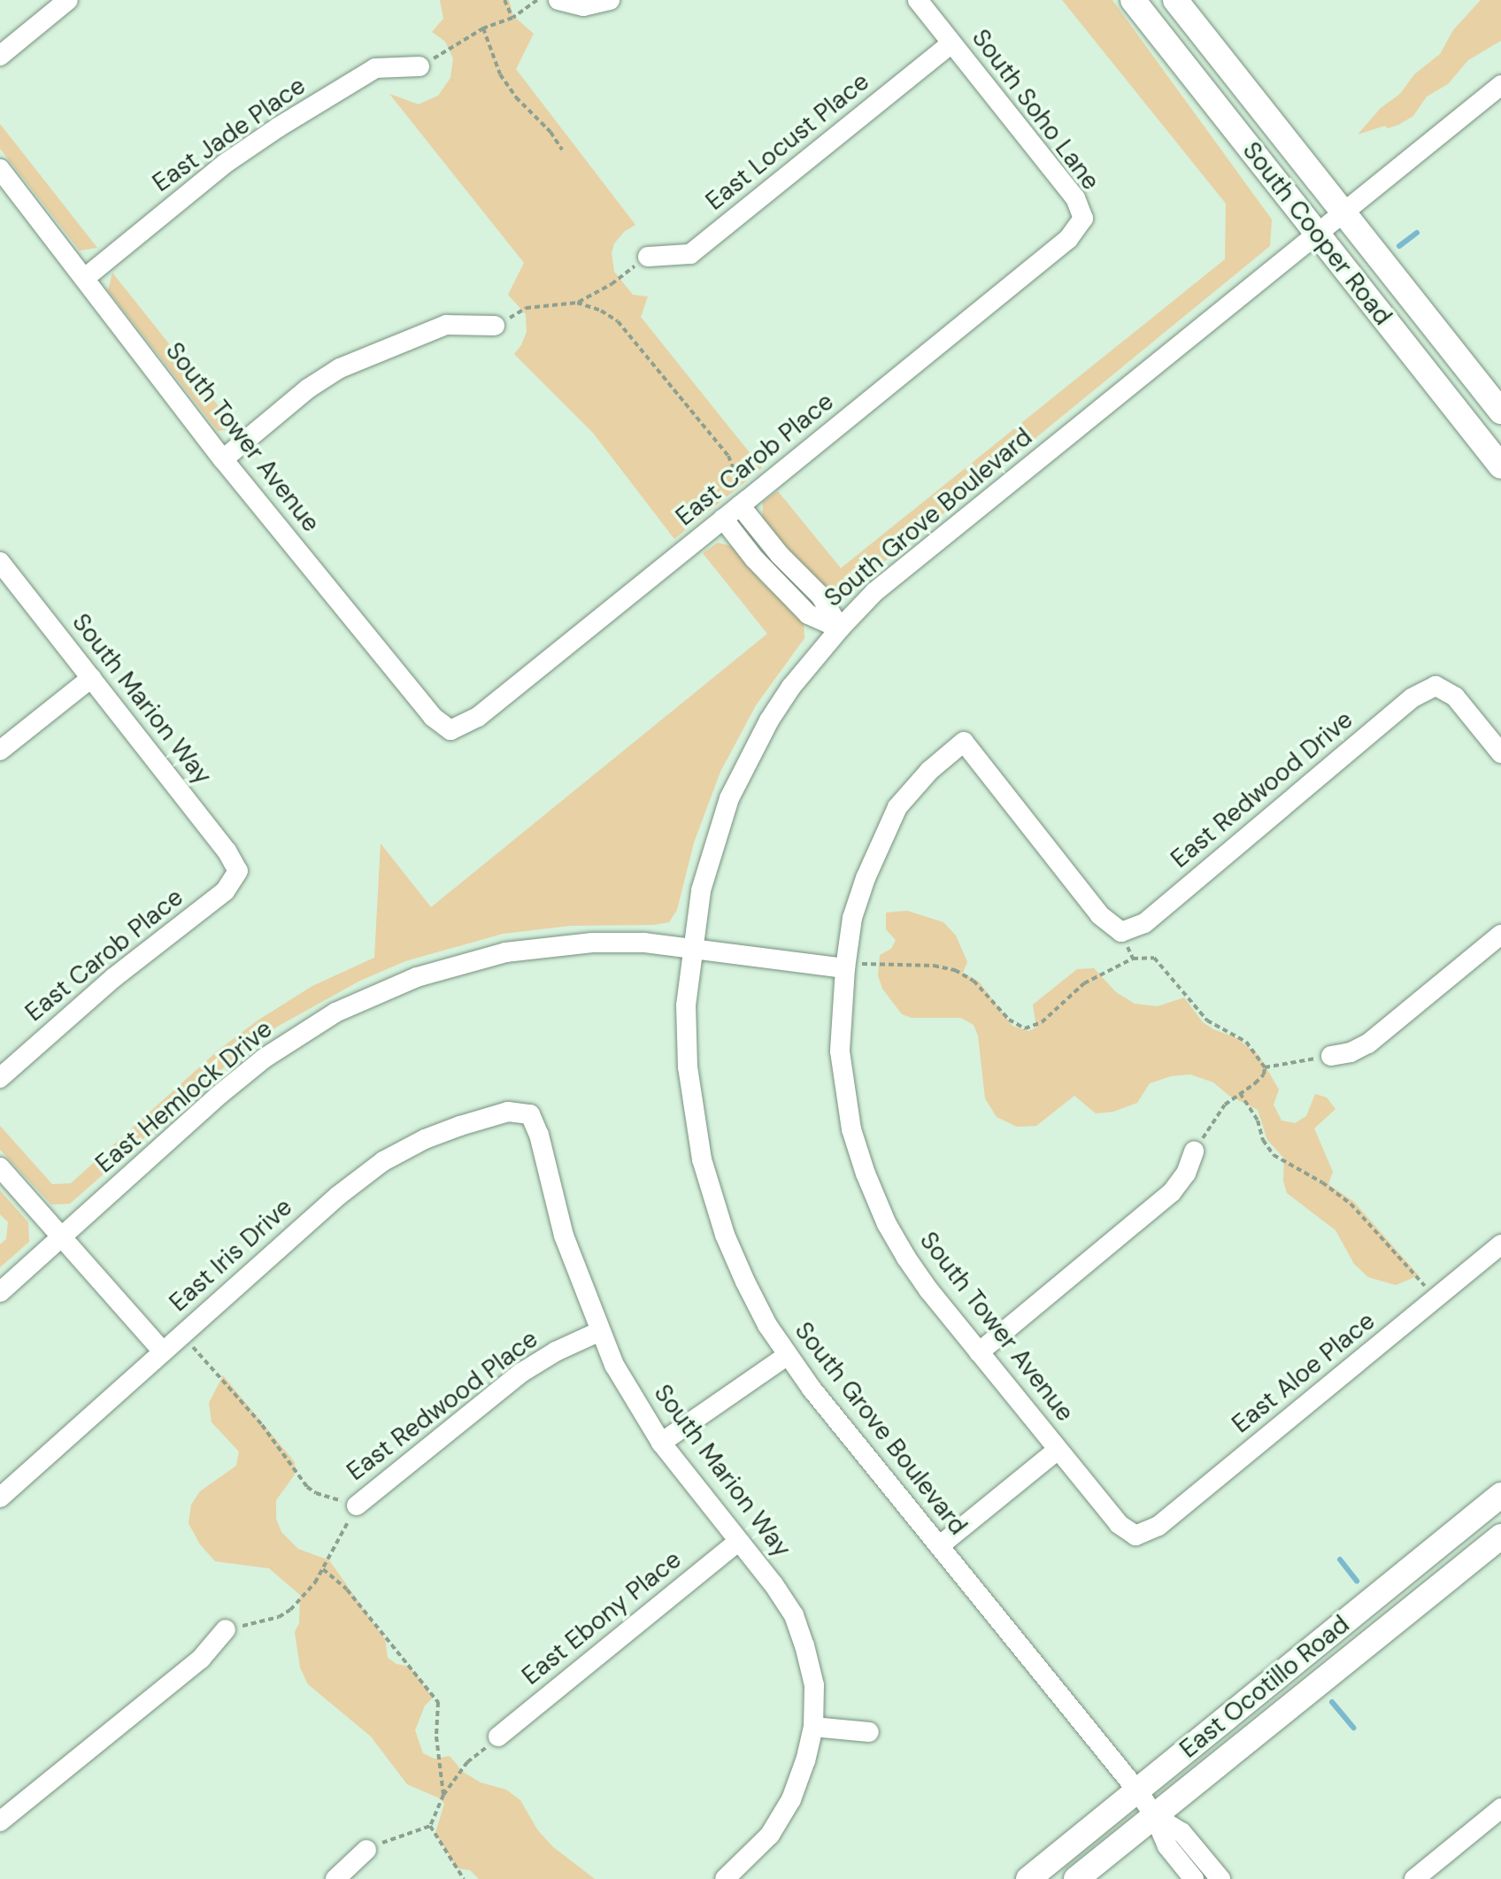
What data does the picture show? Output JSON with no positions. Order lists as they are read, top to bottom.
{
  "streets": {
    "main road": ["South Cooper Road", "East Ocotillo Road"],
    "street": [
      "South Soho Lane",
      "East Jade Place",
      "East Locust Place",
      "South Tower Avenue",
      "East Carob Place",
      "South Grove Boulevard",
      "South Marion Way",
      "East Redwood Drive",
      "East Hemlock Drive",
      "East Iris Drive",
      "East Aloe Place",
      "East Redwood Place",
      "East Ebony Place"
    ]
  },
  "crossings": [
    ["South Soho Lane", "East Locust Place"],
    ["South Soho Lane", "East Carob Place"],
    ["East Jade Place", "South Tower Avenue"],
    ["South Cooper Road", "South Grove Boulevard"],
    ["South Tower Avenue", "East Carob Place"],
    ["South Tower Avenue", "East Redwood Drive"],
    ["South Tower Avenue", "East Hemlock Drive"],
    ["South Tower Avenue", "East Aloe Place"],
    ["East Carob Place", "South Marion Way"],
    ["South Grove Boulevard", "East Hemlock Drive"],
    ["South Grove Boulevard", "East Ocotillo Road"],
    ["South Marion Way", "East Iris Drive"],
    ["South Marion Way", "East Redwood Place"],
    ["South Marion Way", "East Ebony Place"]
  ]
}
